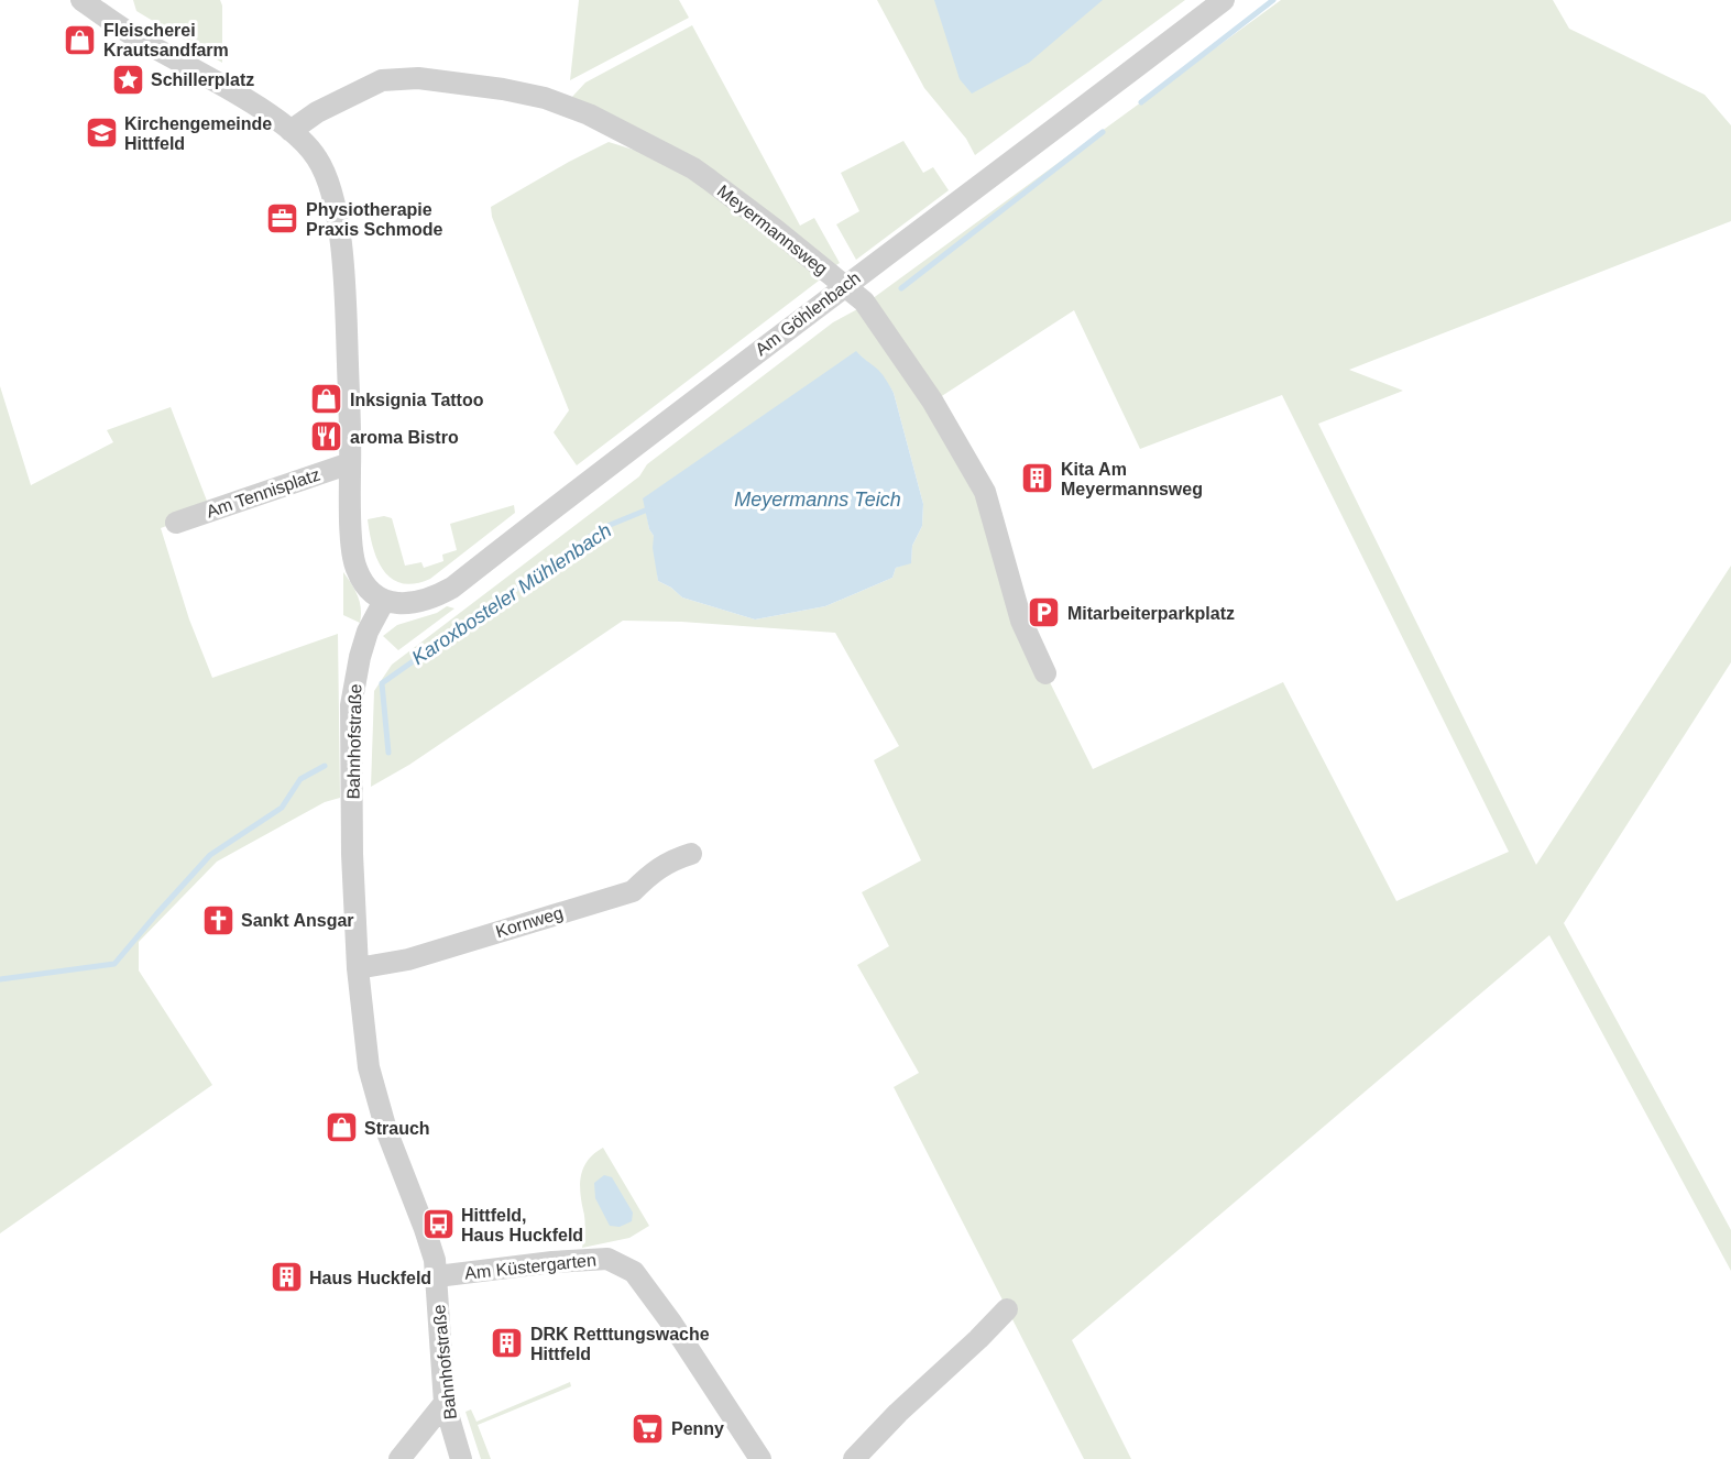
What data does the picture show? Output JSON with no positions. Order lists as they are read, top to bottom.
{
  "streets": {
    "street": [
      "Meyermannsweg",
      "Am Göhlenbach",
      "Am Tennisplatz",
      "Bahnhofstraße",
      "Kornweg",
      "Am Küstergarten"
    ]
  },
  "crossings": [
    ["Meyermannsweg", "Am Göhlenbach"],
    ["Am Göhlenbach", "Bahnhofstraße"],
    ["Bahnhofstraße", "Kornweg"],
    ["Bahnhofstraße", "Am Küstergarten"]
  ],
  "water": ["Meyermanns Teich", "Karoxbosteler Mühlenbach"],
  "places": {
    "shop": ["Fleischerei Krautsandfarm", "Inksignia Tattoo", "Strauch"],
    "place": ["Schillerplatz"],
    "school or university": ["Kirchengemeinde Hittfeld"],
    "office": ["Physiotherapie Praxis Schmode"],
    "restaurant": ["aroma Bistro"],
    "building": ["Kita Am Meyermannsweg", "Haus Huckfeld", "DRK Retttungswache Hittfeld"],
    "parking": ["Mitarbeiterparkplatz"],
    "church": ["Sankt Ansgar"],
    "bus stop": ["Hittfeld, Haus Huckfeld"],
    "supermarket": ["Penny"]
  }
}
